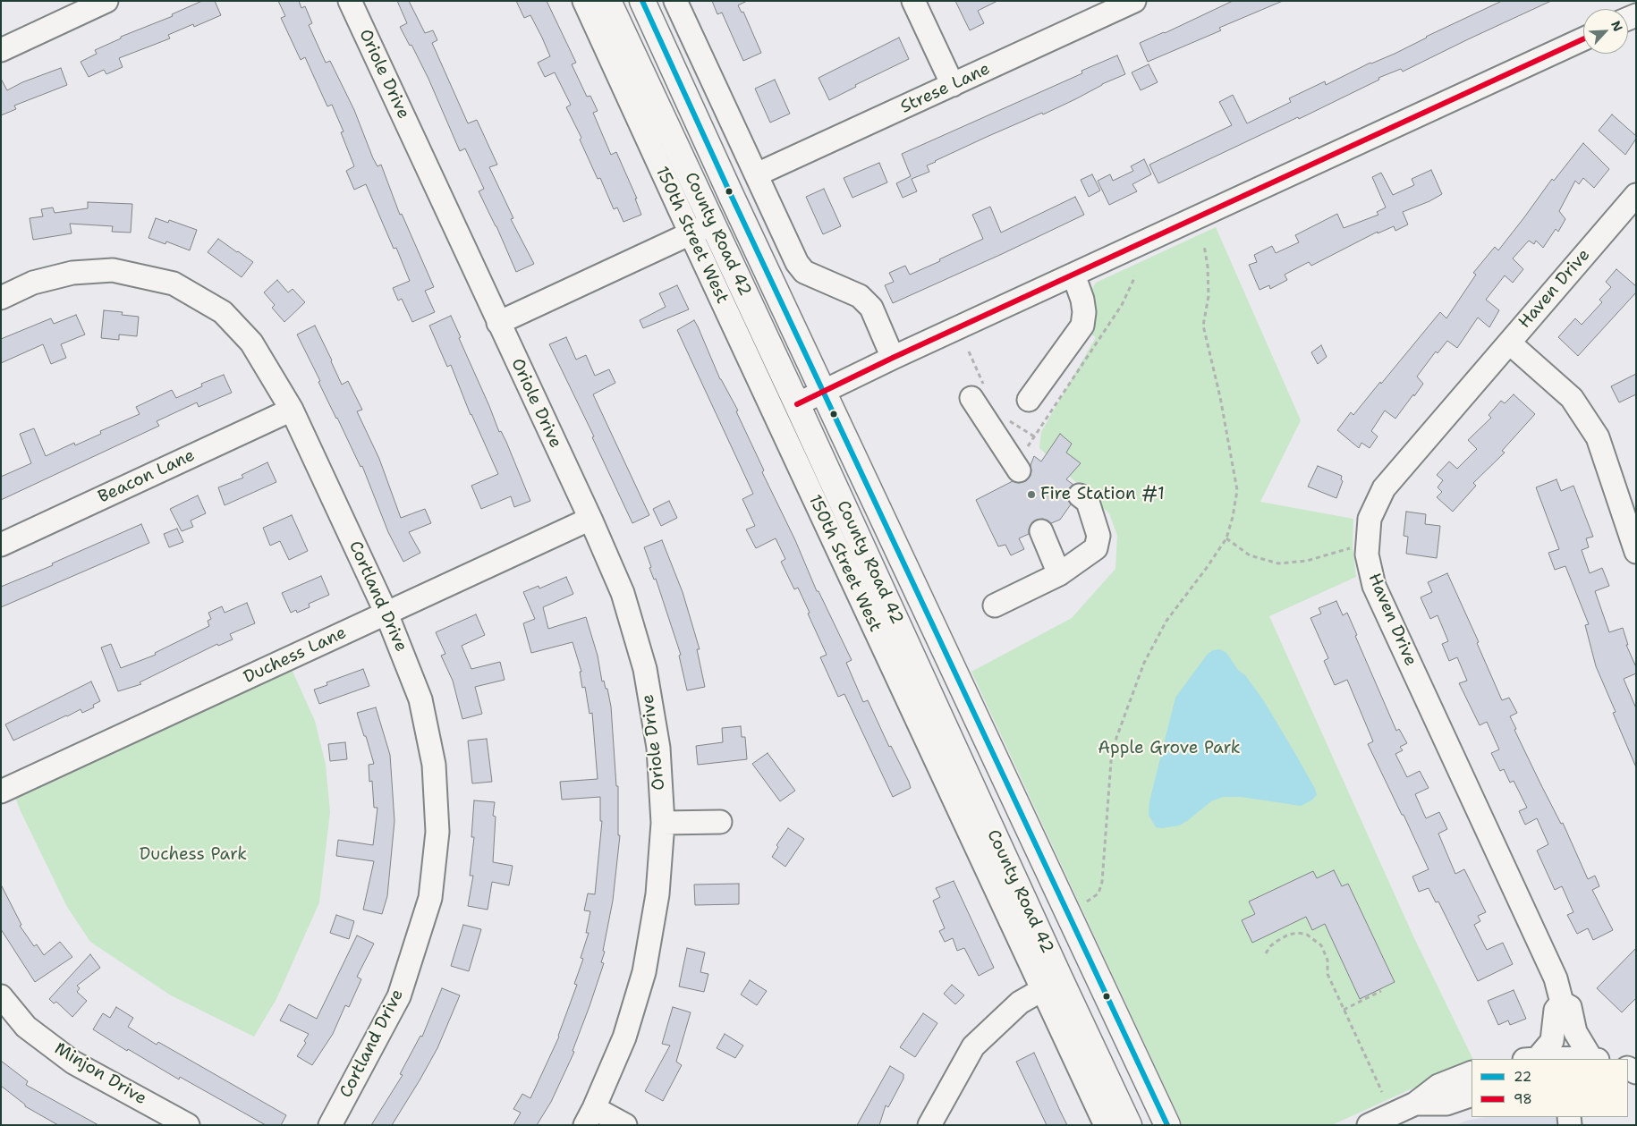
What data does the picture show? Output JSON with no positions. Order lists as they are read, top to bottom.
{
  "streets": {
    "highway": ["County Road 42"],
    "street": [
      "Oriole Drive",
      "Strese Lane",
      "150th Street West",
      "Haven Drive",
      "Beacon Lane",
      "Cortland Drive",
      "Duchess Lane",
      "Minjon Drive"
    ]
  },
  "crossings": [
    ["Oriole Drive", "Duchess Lane"],
    ["Beacon Lane", "Cortland Drive"],
    ["Cortland Drive", "Duchess Lane"]
  ],
  "parks": ["Apple Grove Park", "Duchess Park"],
  "places": ["Fire Station #1"],
  "lines": ["transit line 22", "transit line 98"],
  "legend": ["22", "98"],
  "north": "top right"
}
